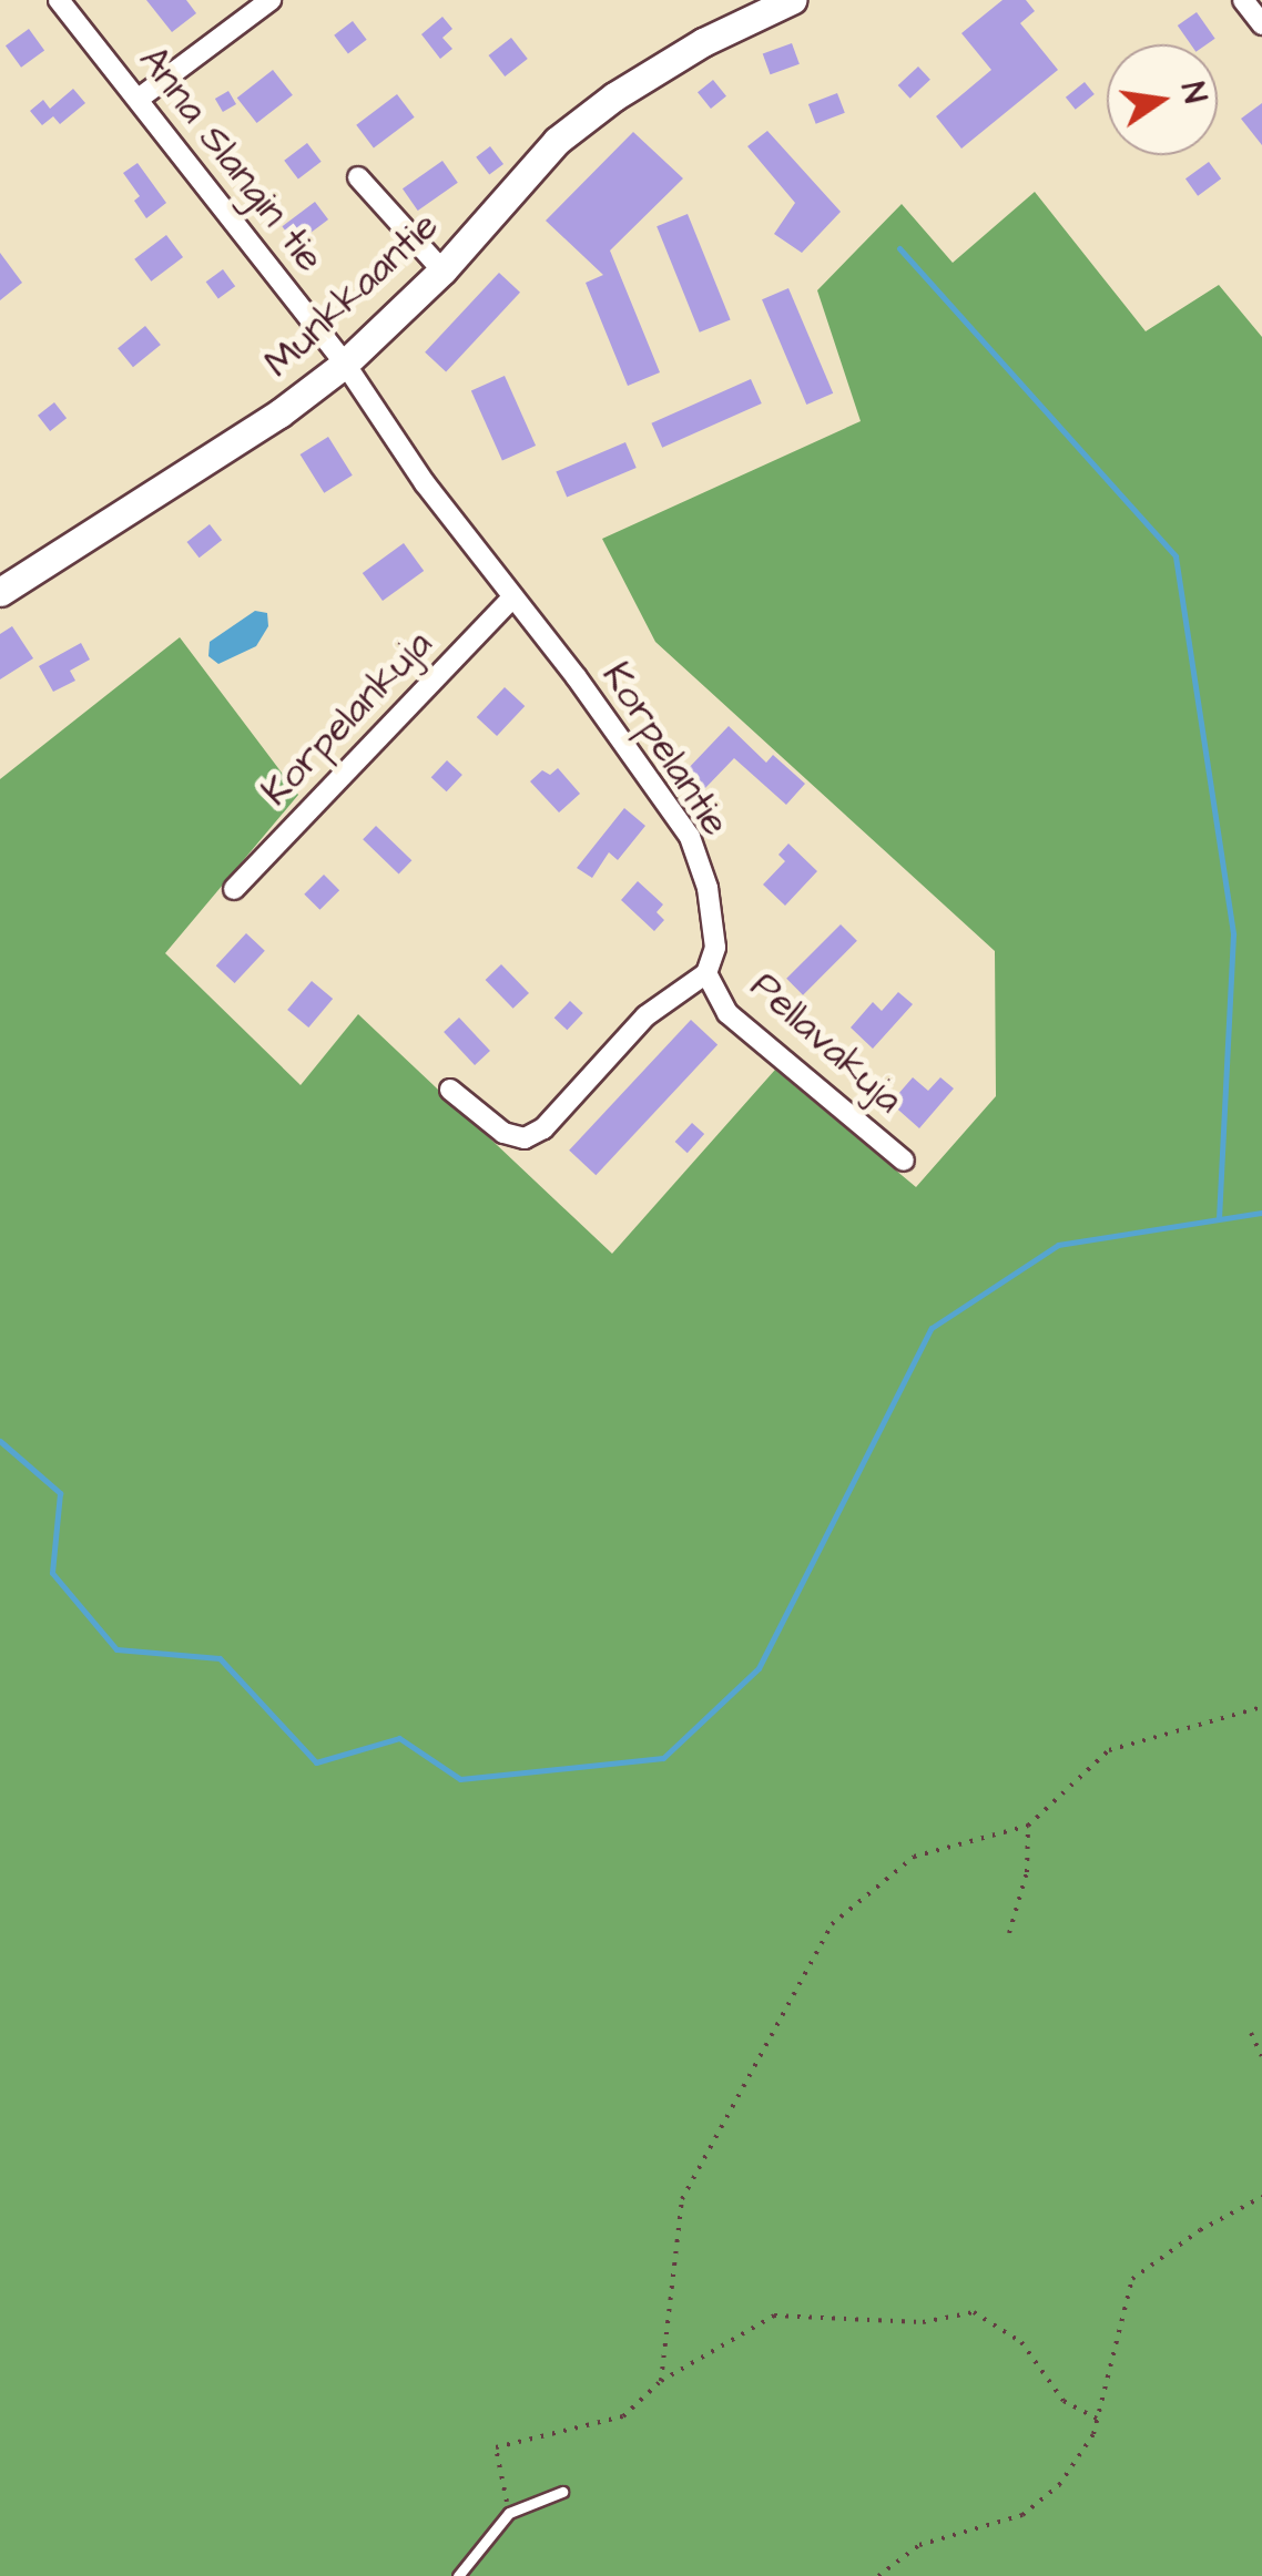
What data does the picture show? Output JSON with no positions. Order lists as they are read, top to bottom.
{
  "streets": {
    "street": [
      "Anna Slangin tie",
      "Munkkaantie",
      "Korpelankuja",
      "Korpelantie",
      "Pellavakuja"
    ]
  },
  "crossings": [
    ["Anna Slangin tie", "Munkkaantie"],
    ["Anna Slangin tie", "Korpelantie"],
    ["Munkkaantie", "Korpelantie"],
    ["Korpelankuja", "Korpelantie"],
    ["Korpelantie", "Pellavakuja"]
  ],
  "north": "right"
}
